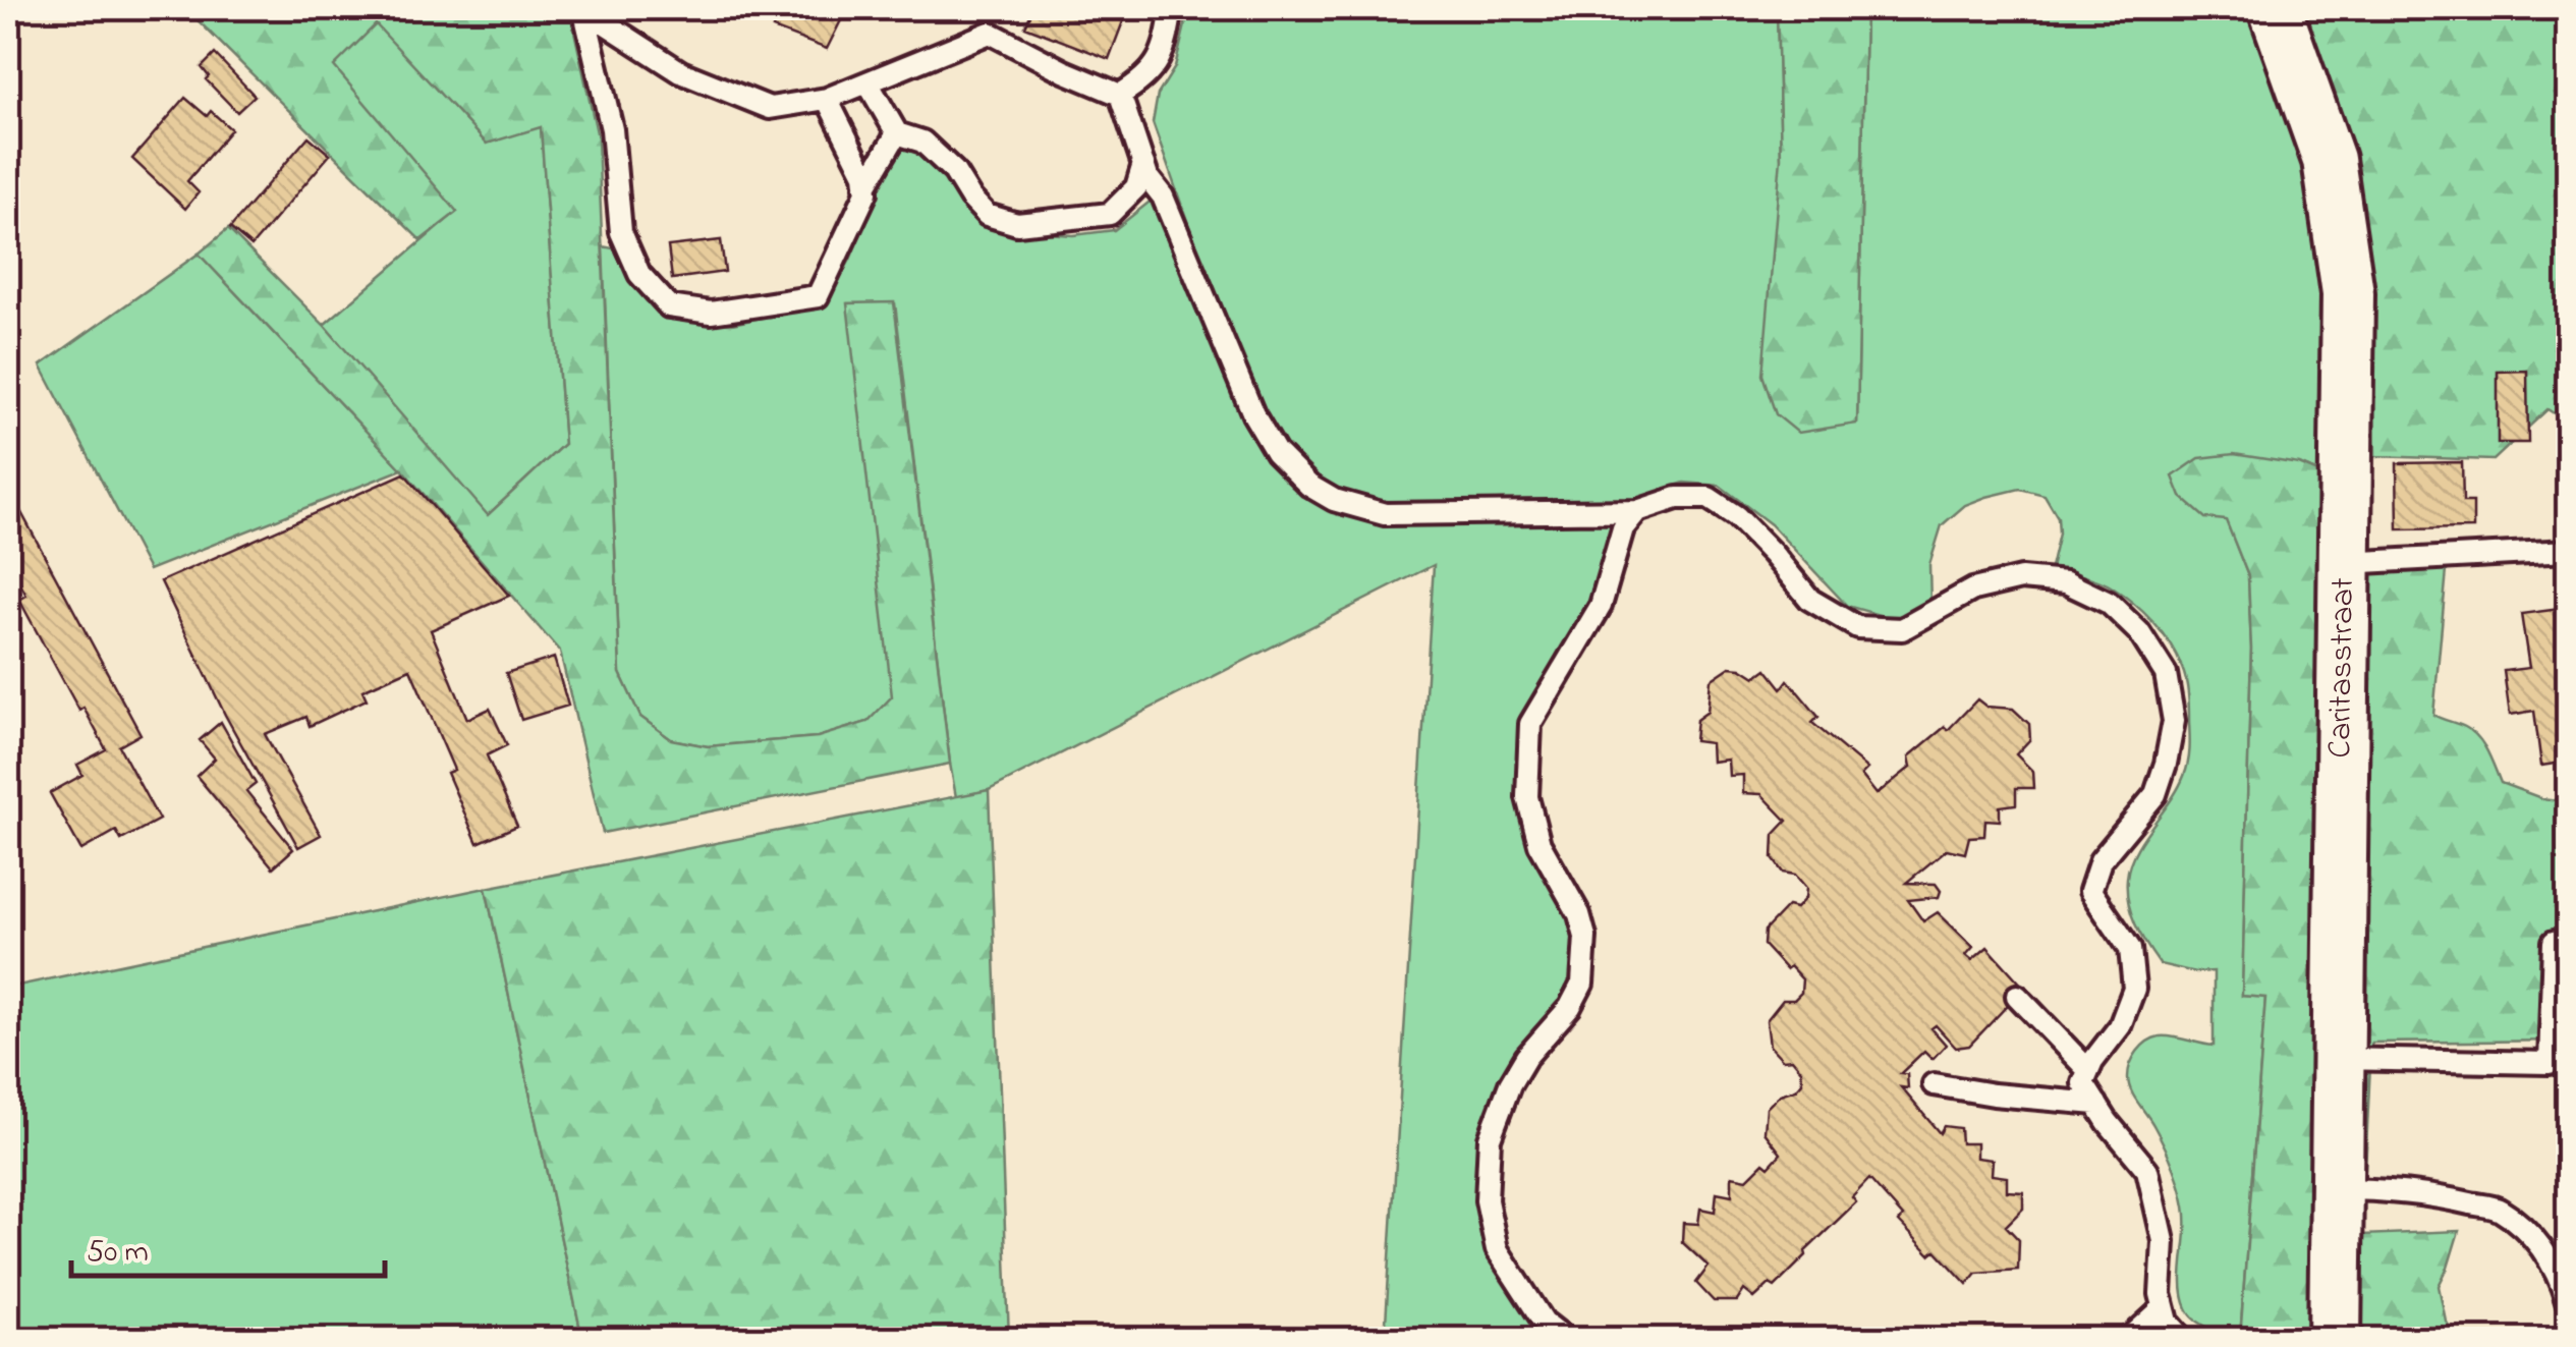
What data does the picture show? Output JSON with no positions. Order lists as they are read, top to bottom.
{
  "streets": {
    "street": ["Caritasstraat"]
  },
  "scale_bar": "50 m"
}
